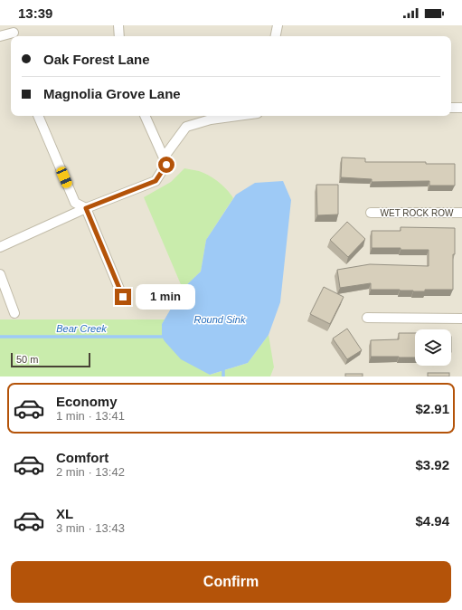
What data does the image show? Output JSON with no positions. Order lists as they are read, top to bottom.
{
  "streets": {
    "street": ["WET ROCK ROW"]
  },
  "water": ["Round Sink", "Bear Creek"],
  "scale_bar": "50 m",
  "page": {
    "status": "13:39",
    "banner": ["Oak Forest Lane", "Magnolia Grove Lane"],
    "bubble": "1 min",
    "scale": "50 m",
    "list": [
      {
        "name": "Economy",
        "note": "1 min · 13:41",
        "value": "$2.91"
      },
      {
        "name": "Comfort",
        "note": "2 min · 13:42",
        "value": "$3.92"
      },
      {
        "name": "XL",
        "note": "3 min · 13:43",
        "value": "$4.94"
      }
    ],
    "buttons": "Confirm"
  }
}
